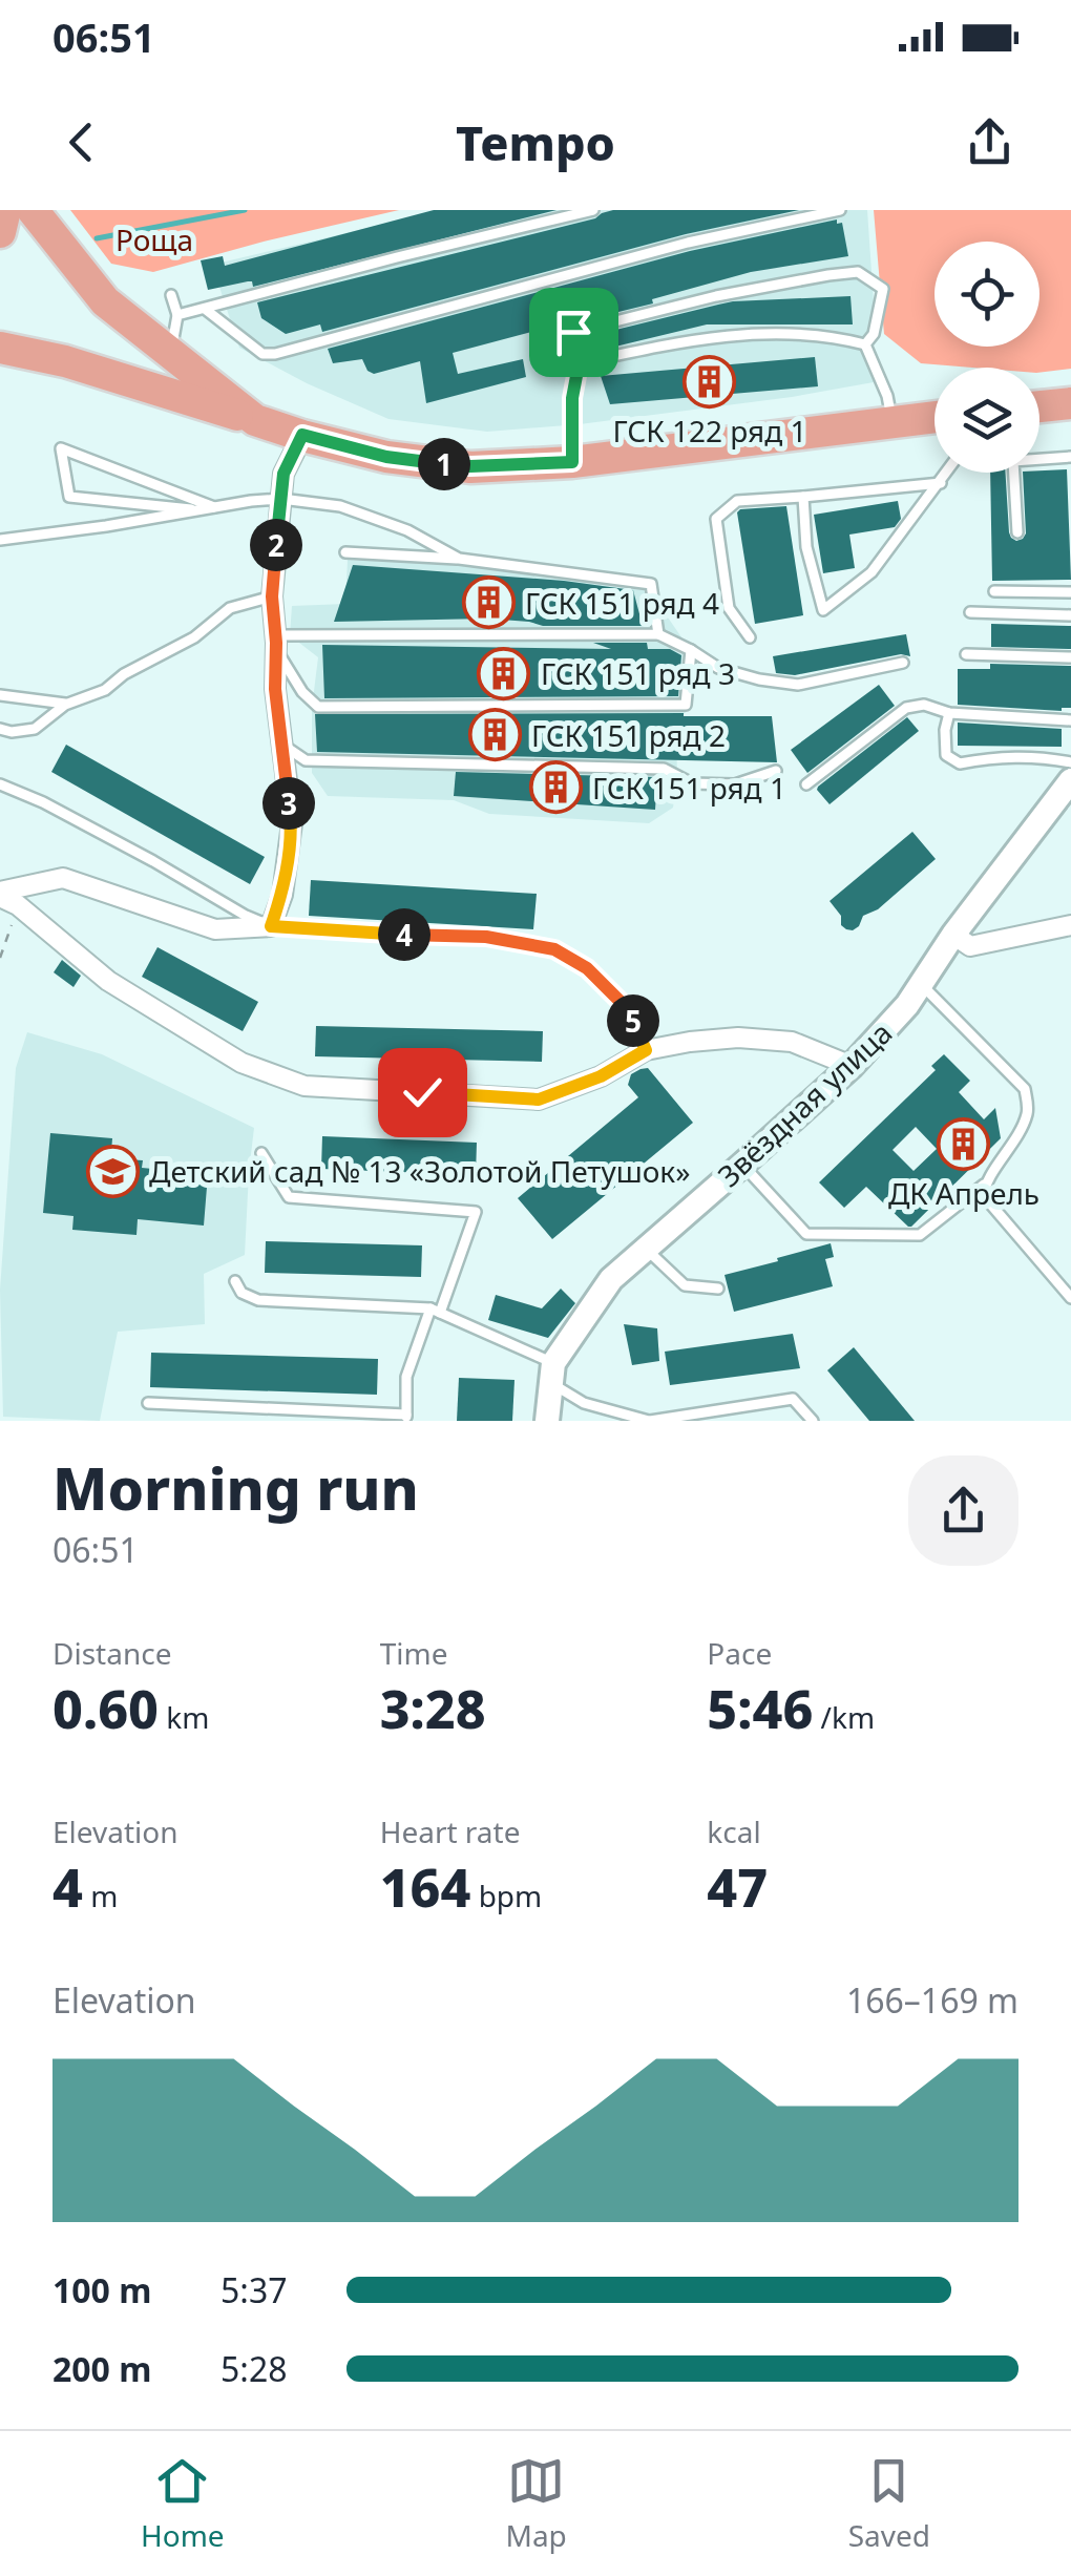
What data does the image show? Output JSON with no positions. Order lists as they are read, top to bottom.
{
  "streets": {
    "street": ["Звёздная улица"]
  },
  "parks": ["Роща"],
  "places": {
    "building": [
      "ГСК 122 ряд 1",
      "ГСК 151 ряд 4",
      "ГСК 151 ряд 3",
      "ГСК 151 ряд 2",
      "ГСК 151 ряд 1",
      "ДК Апрель"
    ],
    "school or university": ["Детский сад № 13 «Золотой Петушок»"]
  },
  "page": {
    "status": "06:51",
    "header": "Tempo",
    "pins": [
      "1",
      "2",
      "3",
      "4",
      "5"
    ],
    "heading": ["Morning run", "06:51"],
    "stats": [
      ["Distance", "0.60 km"],
      ["Time", "3:28"],
      ["Pace", "5:46 /km"],
      ["Elevation", "4 m"],
      ["Heart rate", "164 bpm"],
      ["kcal", "47"]
    ],
    "chart": ["Elevation", "166–169 m"],
    "list": [
      {
        "name": "100 m",
        "note": "5:37"
      },
      {
        "name": "200 m",
        "note": "5:28"
      }
    ],
    "tabs": ["Home", "Map", "Saved"]
  }
}
